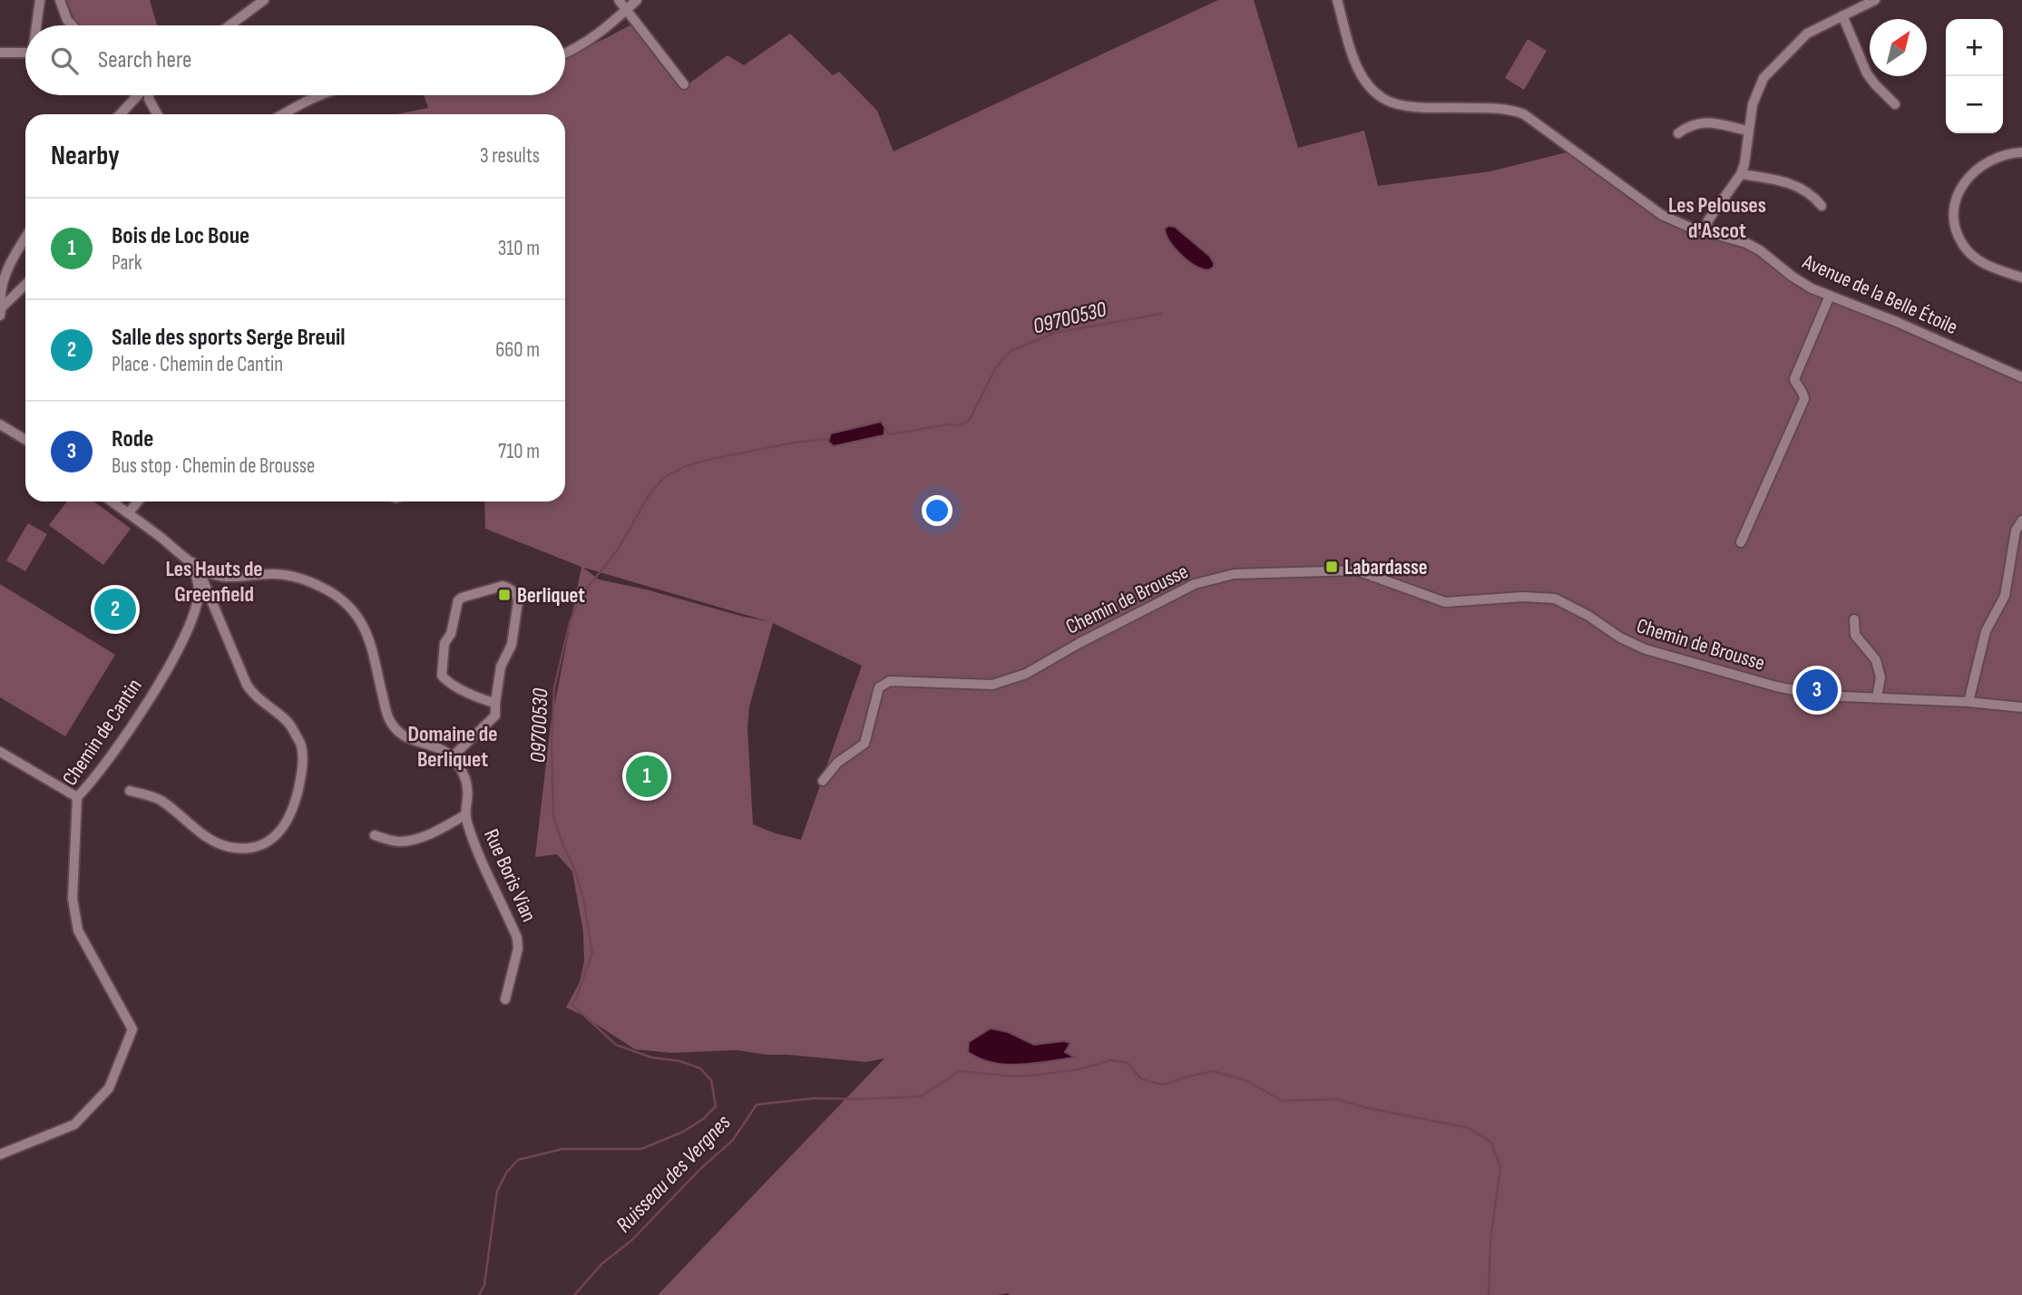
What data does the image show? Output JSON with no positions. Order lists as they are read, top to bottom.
{
  "streets": {
    "street": [
      "Avenue de la Belle Étoile",
      "Chemin de Brousse",
      "Chemin de Cantin",
      "Rue Boris Vian"
    ]
  },
  "districts": ["Les Pelouses d'Ascot", "Les Hauts de Greenfield", "Domaine de Berliquet"],
  "water": ["O9700530", "Ruisseau des Vergnes"],
  "places": {
    "transit": ["Labardasse", "Berliquet"]
  },
  "north": "top right",
  "page": {
    "map_buttons": ["+", "−"],
    "search": "Search here",
    "heading": ["Nearby", "3 results"],
    "list": [
      {
        "mark": "1",
        "name": "Bois de Loc Boue",
        "note": "Park",
        "value": "310 m"
      },
      {
        "mark": "2",
        "name": "Salle des sports Serge Breuil",
        "note": "Place · Chemin de Cantin",
        "value": "660 m"
      },
      {
        "mark": "3",
        "name": "Rode",
        "note": "Bus stop · Chemin de Brousse",
        "value": "710 m"
      }
    ],
    "pins": ["2", "3", "1"]
  }
}
